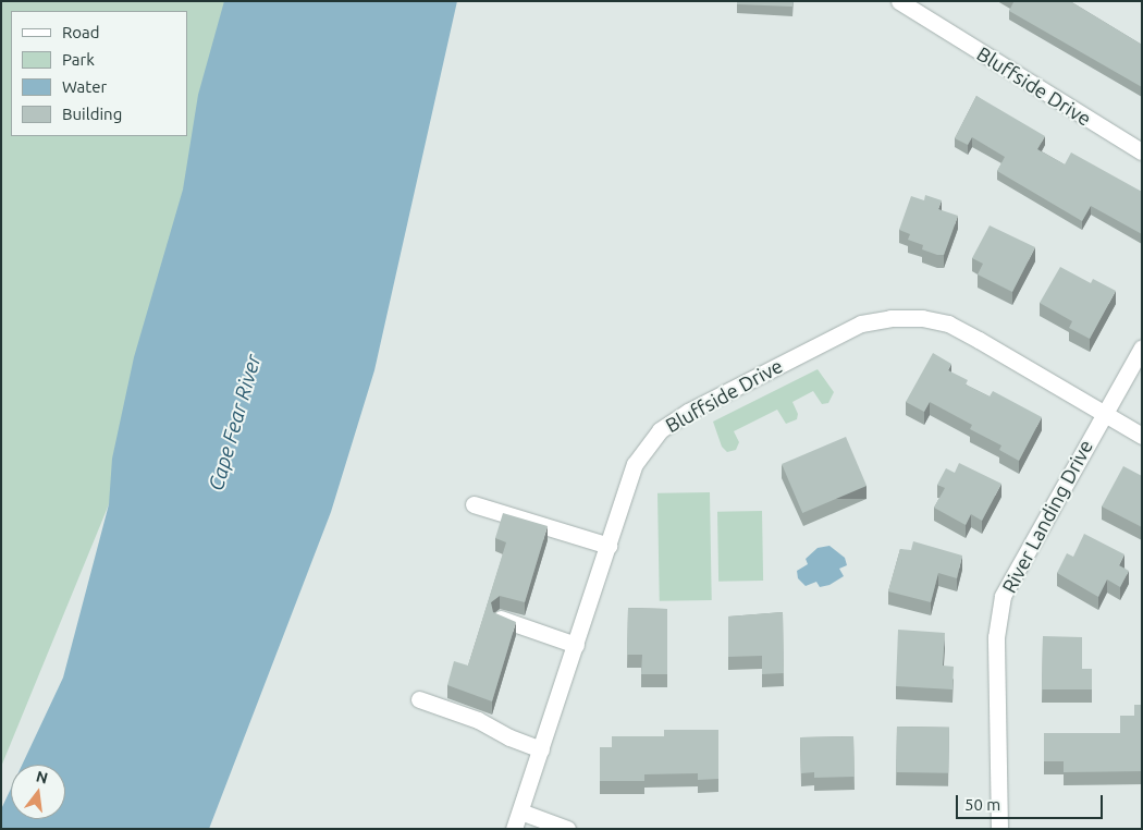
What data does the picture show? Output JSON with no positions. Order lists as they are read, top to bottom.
{
  "streets": {
    "street": ["Bluffside Drive", "River Landing Drive"]
  },
  "crossings": [
    ["Bluffside Drive", "River Landing Drive"]
  ],
  "water": ["Cape Fear River"],
  "legend": [
    "Road",
    "Park",
    "Water",
    "Building"
  ],
  "scale_bar": "50 m",
  "north": "top"
}
